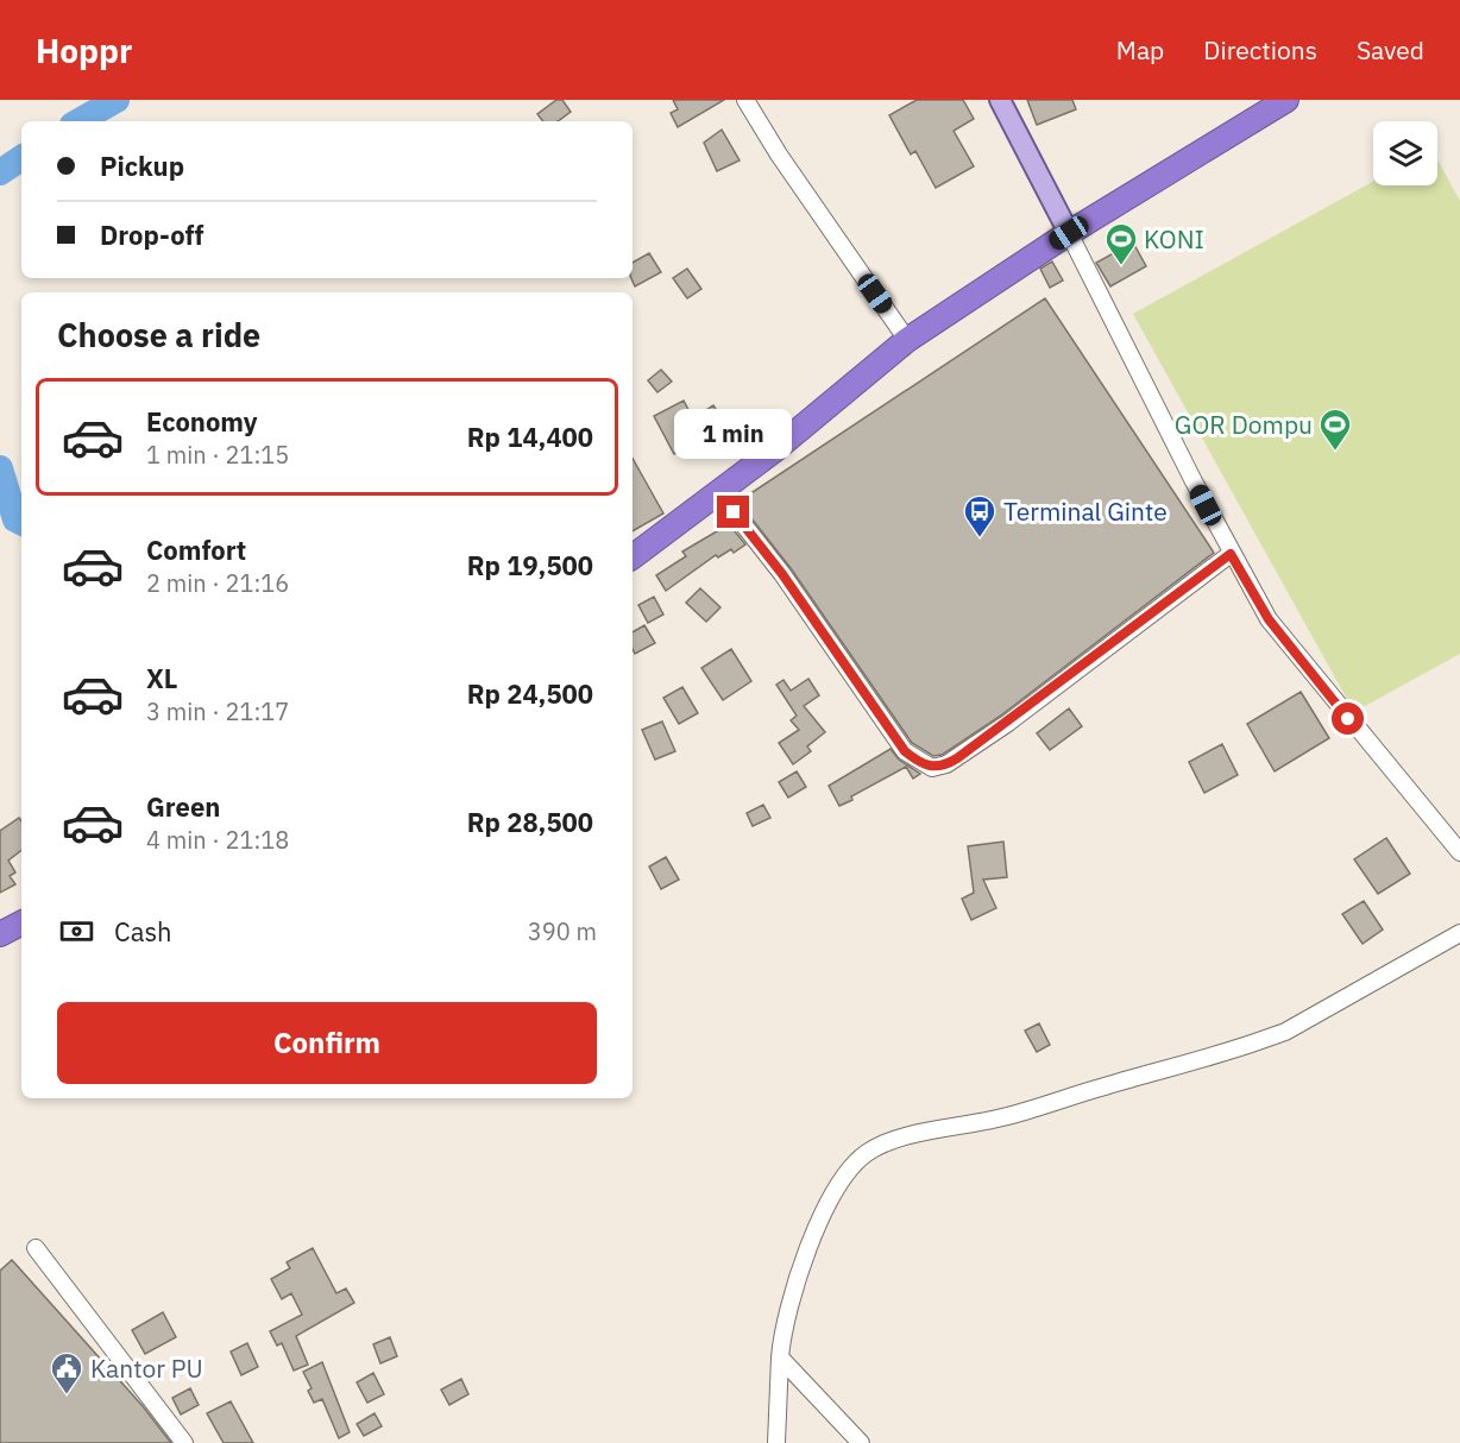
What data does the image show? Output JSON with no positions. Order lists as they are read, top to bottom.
{
  "places": {
    "sports": ["KONI", "GOR Dompu"],
    "bus stop": ["Terminal Ginte"],
    "public building": ["Kantor PU"]
  },
  "page": {
    "header": "Hoppr",
    "nav": ["Map", "Directions", "Saved"],
    "banner": ["Pickup", "Drop-off"],
    "heading": "Choose a ride",
    "list": [
      {
        "name": "Economy",
        "note": "1 min · 21:15",
        "value": "Rp 14,400"
      },
      {
        "name": "Comfort",
        "note": "2 min · 21:16",
        "value": "Rp 19,500"
      },
      {
        "name": "XL",
        "note": "3 min · 21:17",
        "value": "Rp 24,500"
      },
      {
        "name": "Green",
        "note": "4 min · 21:18",
        "value": "Rp 28,500"
      }
    ],
    "bubble": "1 min",
    "pay": ["Cash", "390 m"],
    "buttons": "Confirm"
  }
}
